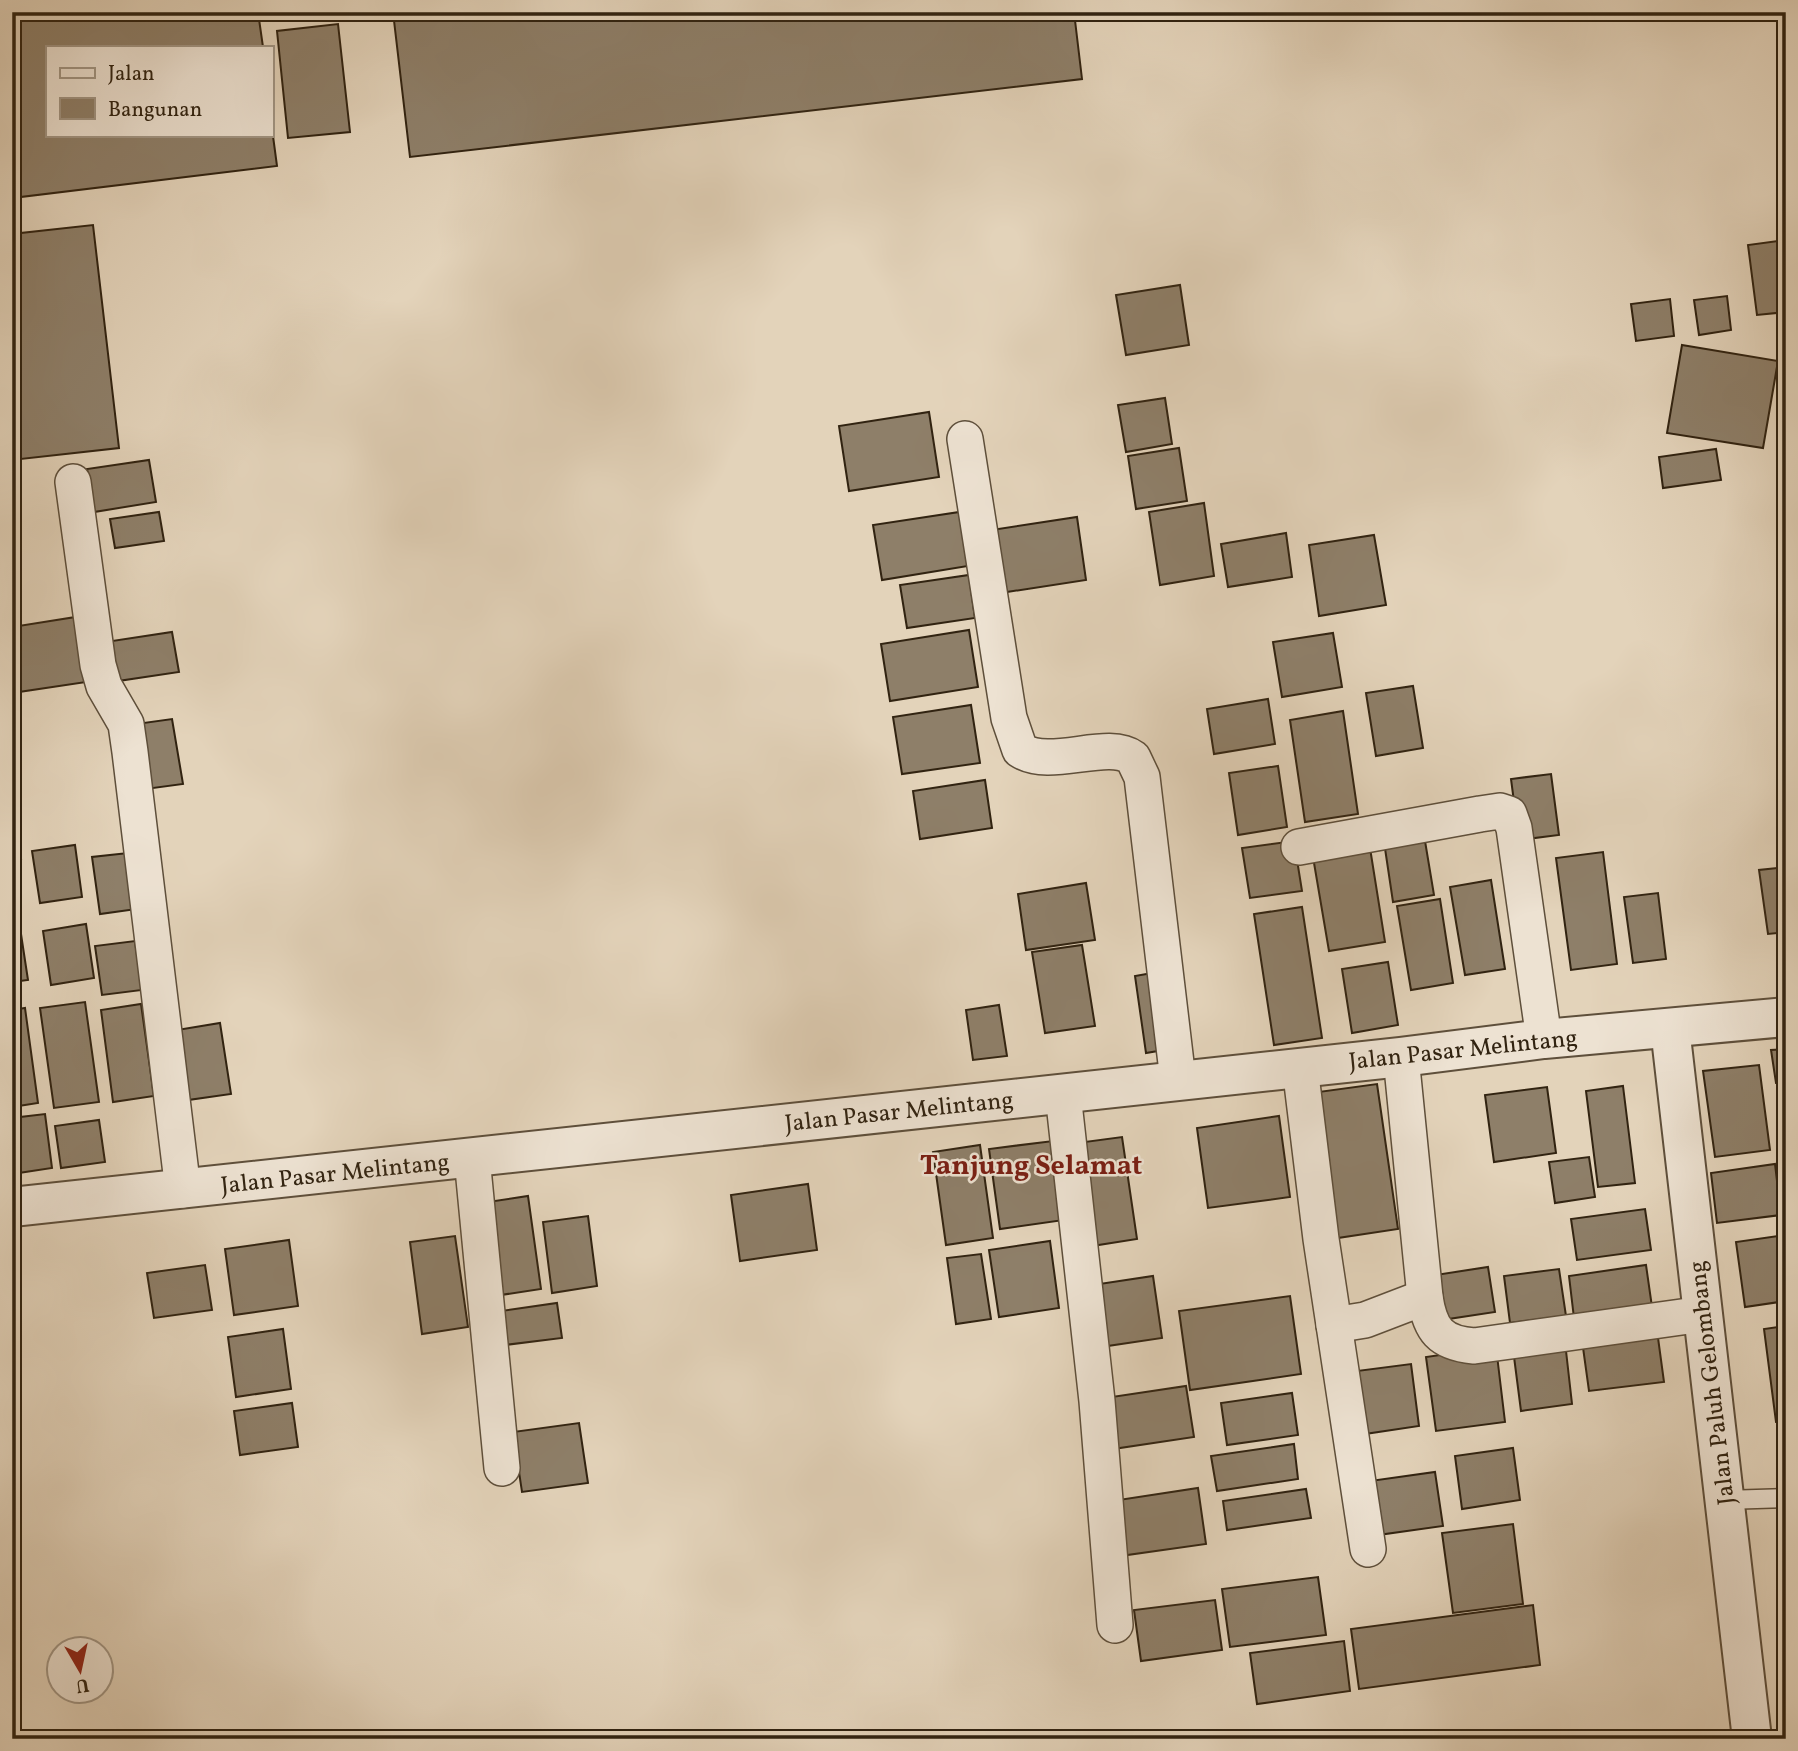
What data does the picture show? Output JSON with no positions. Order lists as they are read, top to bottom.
{
  "streets": {
    "street": ["Jalan Pasar Melintang", "Jalan Paluh Gelombang"]
  },
  "crossings": [
    ["Jalan Pasar Melintang", "Jalan Paluh Gelombang"]
  ],
  "districts": ["Tanjung Selamat"],
  "legend": ["Jalan", "Bangunan"],
  "north": "bottom"
}
